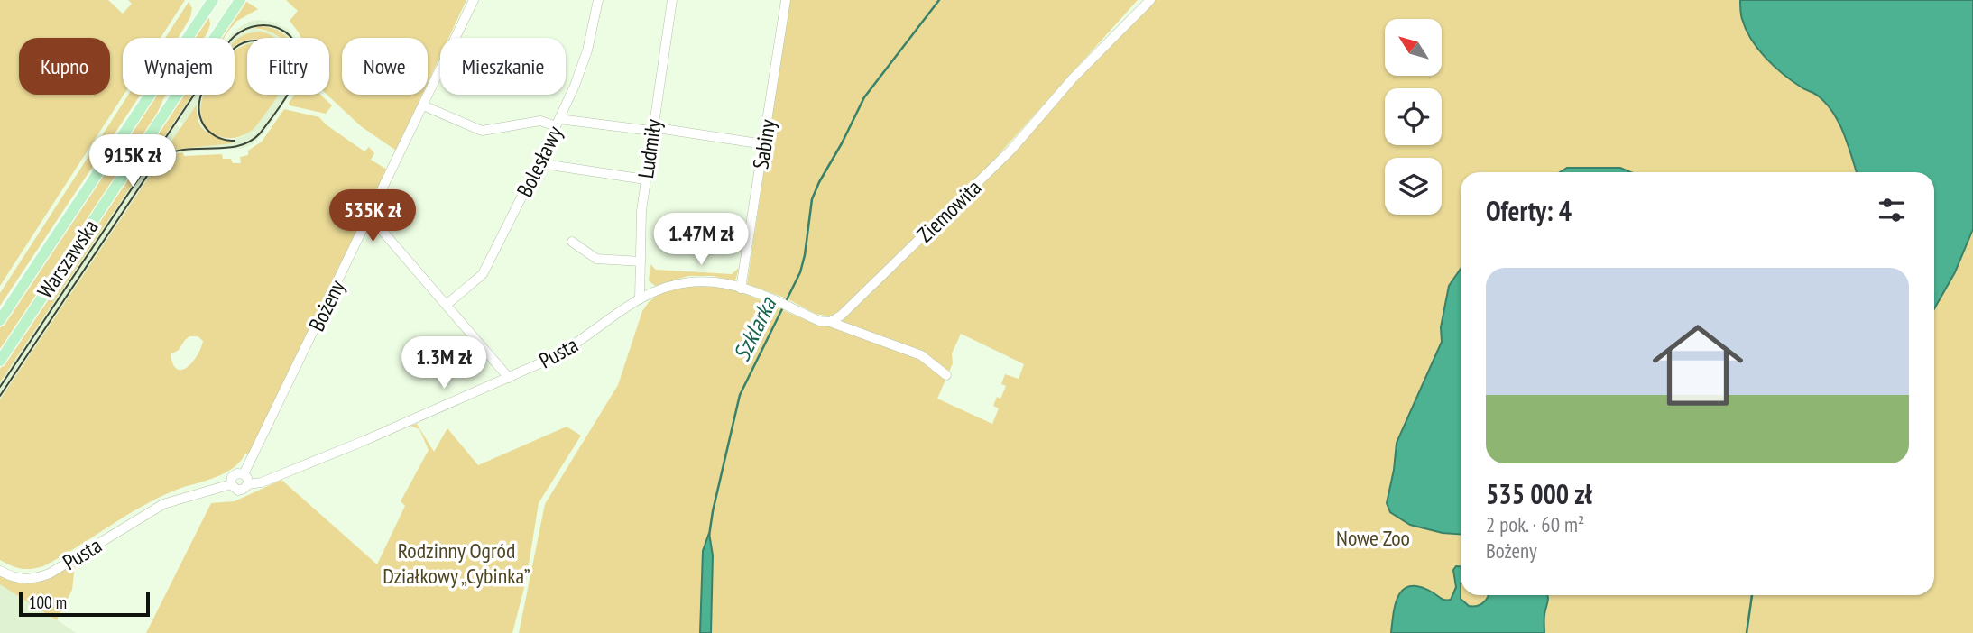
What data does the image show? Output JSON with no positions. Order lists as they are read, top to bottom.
{
  "streets": {
    "main road": ["Warszawska"],
    "street": [
      "Sabiny",
      "Ludmiły",
      "Bolesławy",
      "Ziemowita",
      "Bożeny",
      "Pusta"
    ]
  },
  "crossings": [
    ["Sabiny", "Pusta"],
    ["Ludmiły", "Pusta"],
    ["Ziemowita", "Pusta"],
    ["Bożeny", "Pusta"]
  ],
  "water": ["Szklarka"],
  "parks": ["Nowe Zoo", "Rodzinny Ogród Działkowy „Cybinka”"],
  "scale_bar": "100 m",
  "north": "top left",
  "page": {
    "chip": [
      "Kupno",
      "Wynajem",
      "Filtry",
      "Nowe",
      "Mieszkanie"
    ],
    "price": [
      "915K zł",
      "535K zł",
      "1.47M zł",
      "1.3M zł"
    ],
    "heading": "Oferty: 4",
    "list": [
      {
        "name": "535 000 zł",
        "note": "2 pok. · 60 m² · Bożeny"
      }
    ],
    "scale": "100 m"
  }
}
